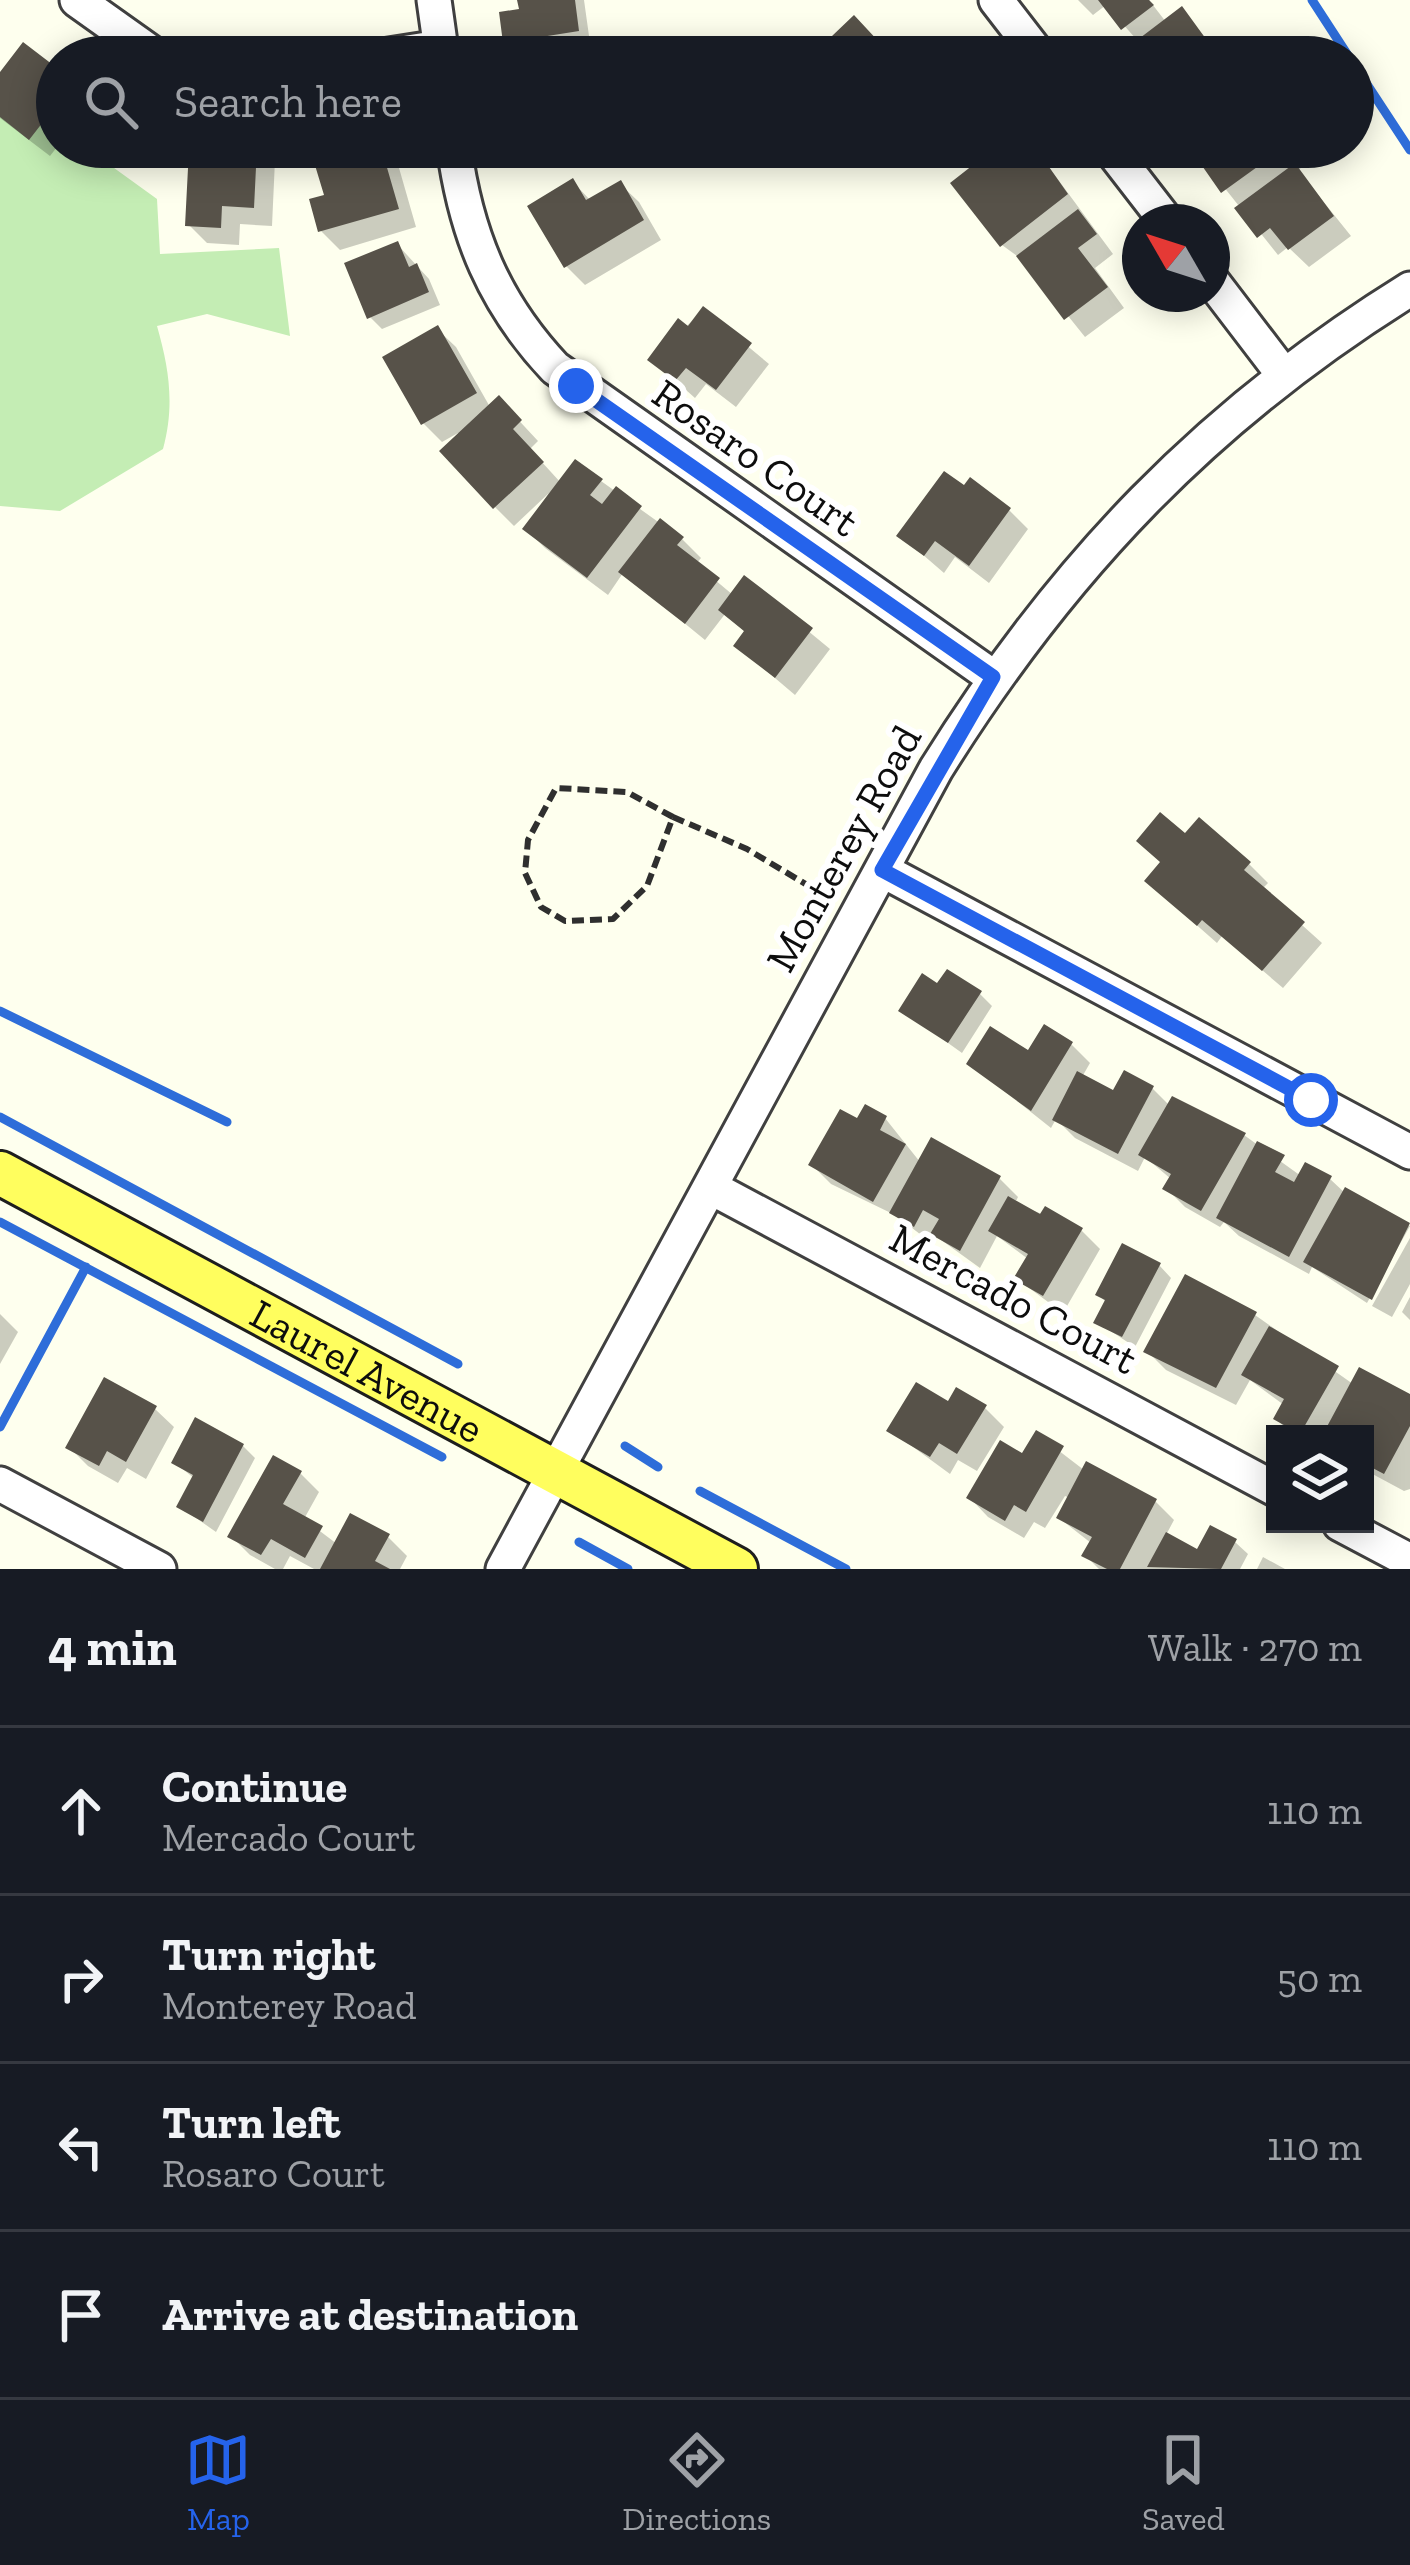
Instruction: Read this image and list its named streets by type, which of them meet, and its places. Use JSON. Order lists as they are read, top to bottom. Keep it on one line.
{"streets":{"main road":["Laurel Avenue"],"street":["Rosaro Court","Monterey Road","Mercado Court"]},"crossings":[["Rosaro Court","Monterey Road"],["Monterey Road","Mercado Court"],["Monterey Road","Laurel Avenue"]],"north":"top left","page":{"search":"Search here","heading":["4 min","Walk · 270 m"],"list":[["Continue","Mercado Court","110 m"],["Turn right","Monterey Road","50 m"],["Turn left","Rosaro Court","110 m"],"Arrive at destination"],"nav":["Map","Directions","Saved"]}}
